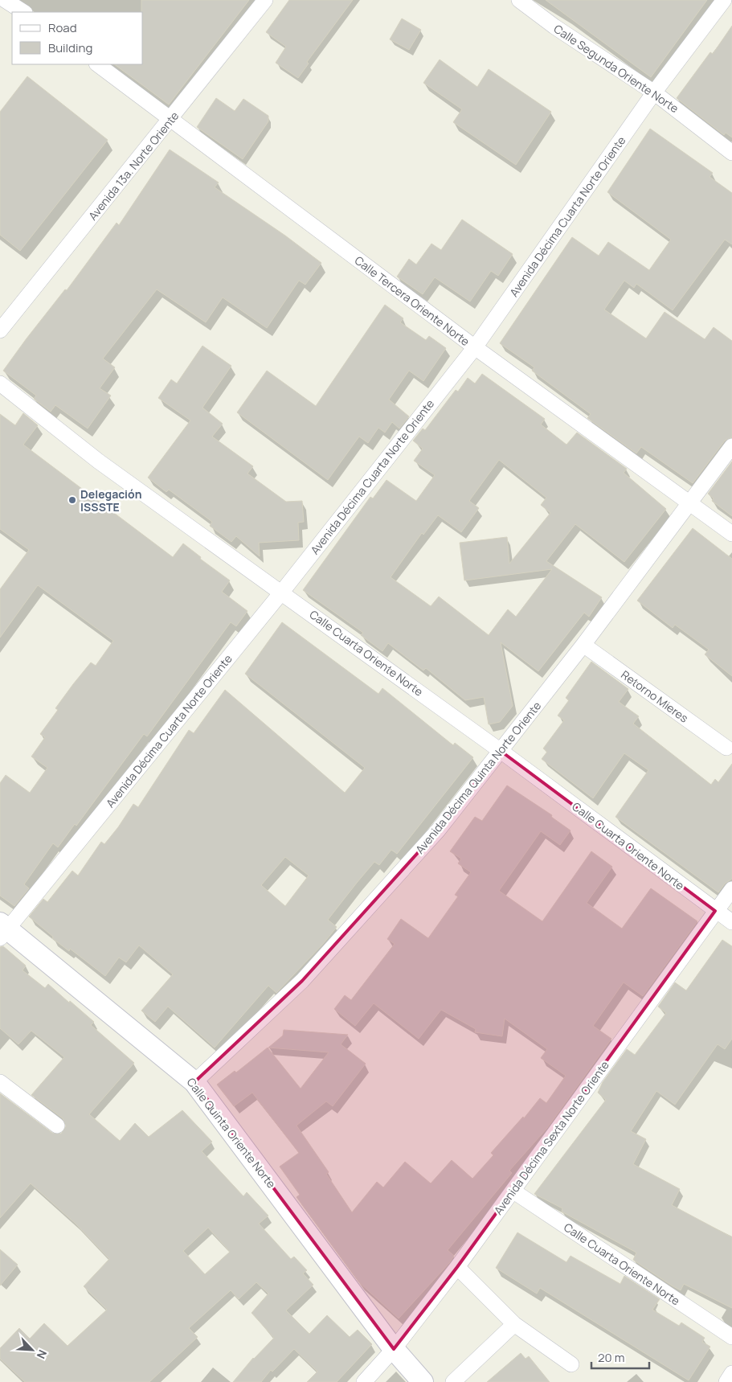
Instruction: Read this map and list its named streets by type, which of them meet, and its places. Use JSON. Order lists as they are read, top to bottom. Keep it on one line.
{"streets":{"street":["Calle Segunda Oriente Norte","Avenida 13a. Norte Oriente","Avenida Décima Cuarta Norte Oriente","Calle Tercera Oriente Norte","Calle Cuarta Oriente Norte","Retorno Mieres","Avenida Décima Quinta Norte Oriente","Calle Quinta Oriente Norte","Avenida Décima Sexta Norte Oriente"]},"crossings":[["Calle Segunda Oriente Norte","Avenida Décima Cuarta Norte Oriente"],["Avenida 13a. Norte Oriente","Calle Tercera Oriente Norte"],["Avenida Décima Cuarta Norte Oriente","Calle Tercera Oriente Norte"],["Avenida Décima Cuarta Norte Oriente","Calle Cuarta Oriente Norte"],["Avenida Décima Cuarta Norte Oriente","Calle Quinta Oriente Norte"],["Calle Tercera Oriente Norte","Avenida Décima Quinta Norte Oriente"],["Calle Cuarta Oriente Norte","Avenida Décima Quinta Norte Oriente"],["Calle Cuarta Oriente Norte","Avenida Décima Sexta Norte Oriente"],["Retorno Mieres","Avenida Décima Quinta Norte Oriente"],["Avenida Décima Quinta Norte Oriente","Calle Quinta Oriente Norte"],["Calle Quinta Oriente Norte","Avenida Décima Sexta Norte Oriente"]],"places":["Delegación ISSSTE"],"legend":["Road","Building"],"scale_bar":"20 m","north":"bottom right"}
